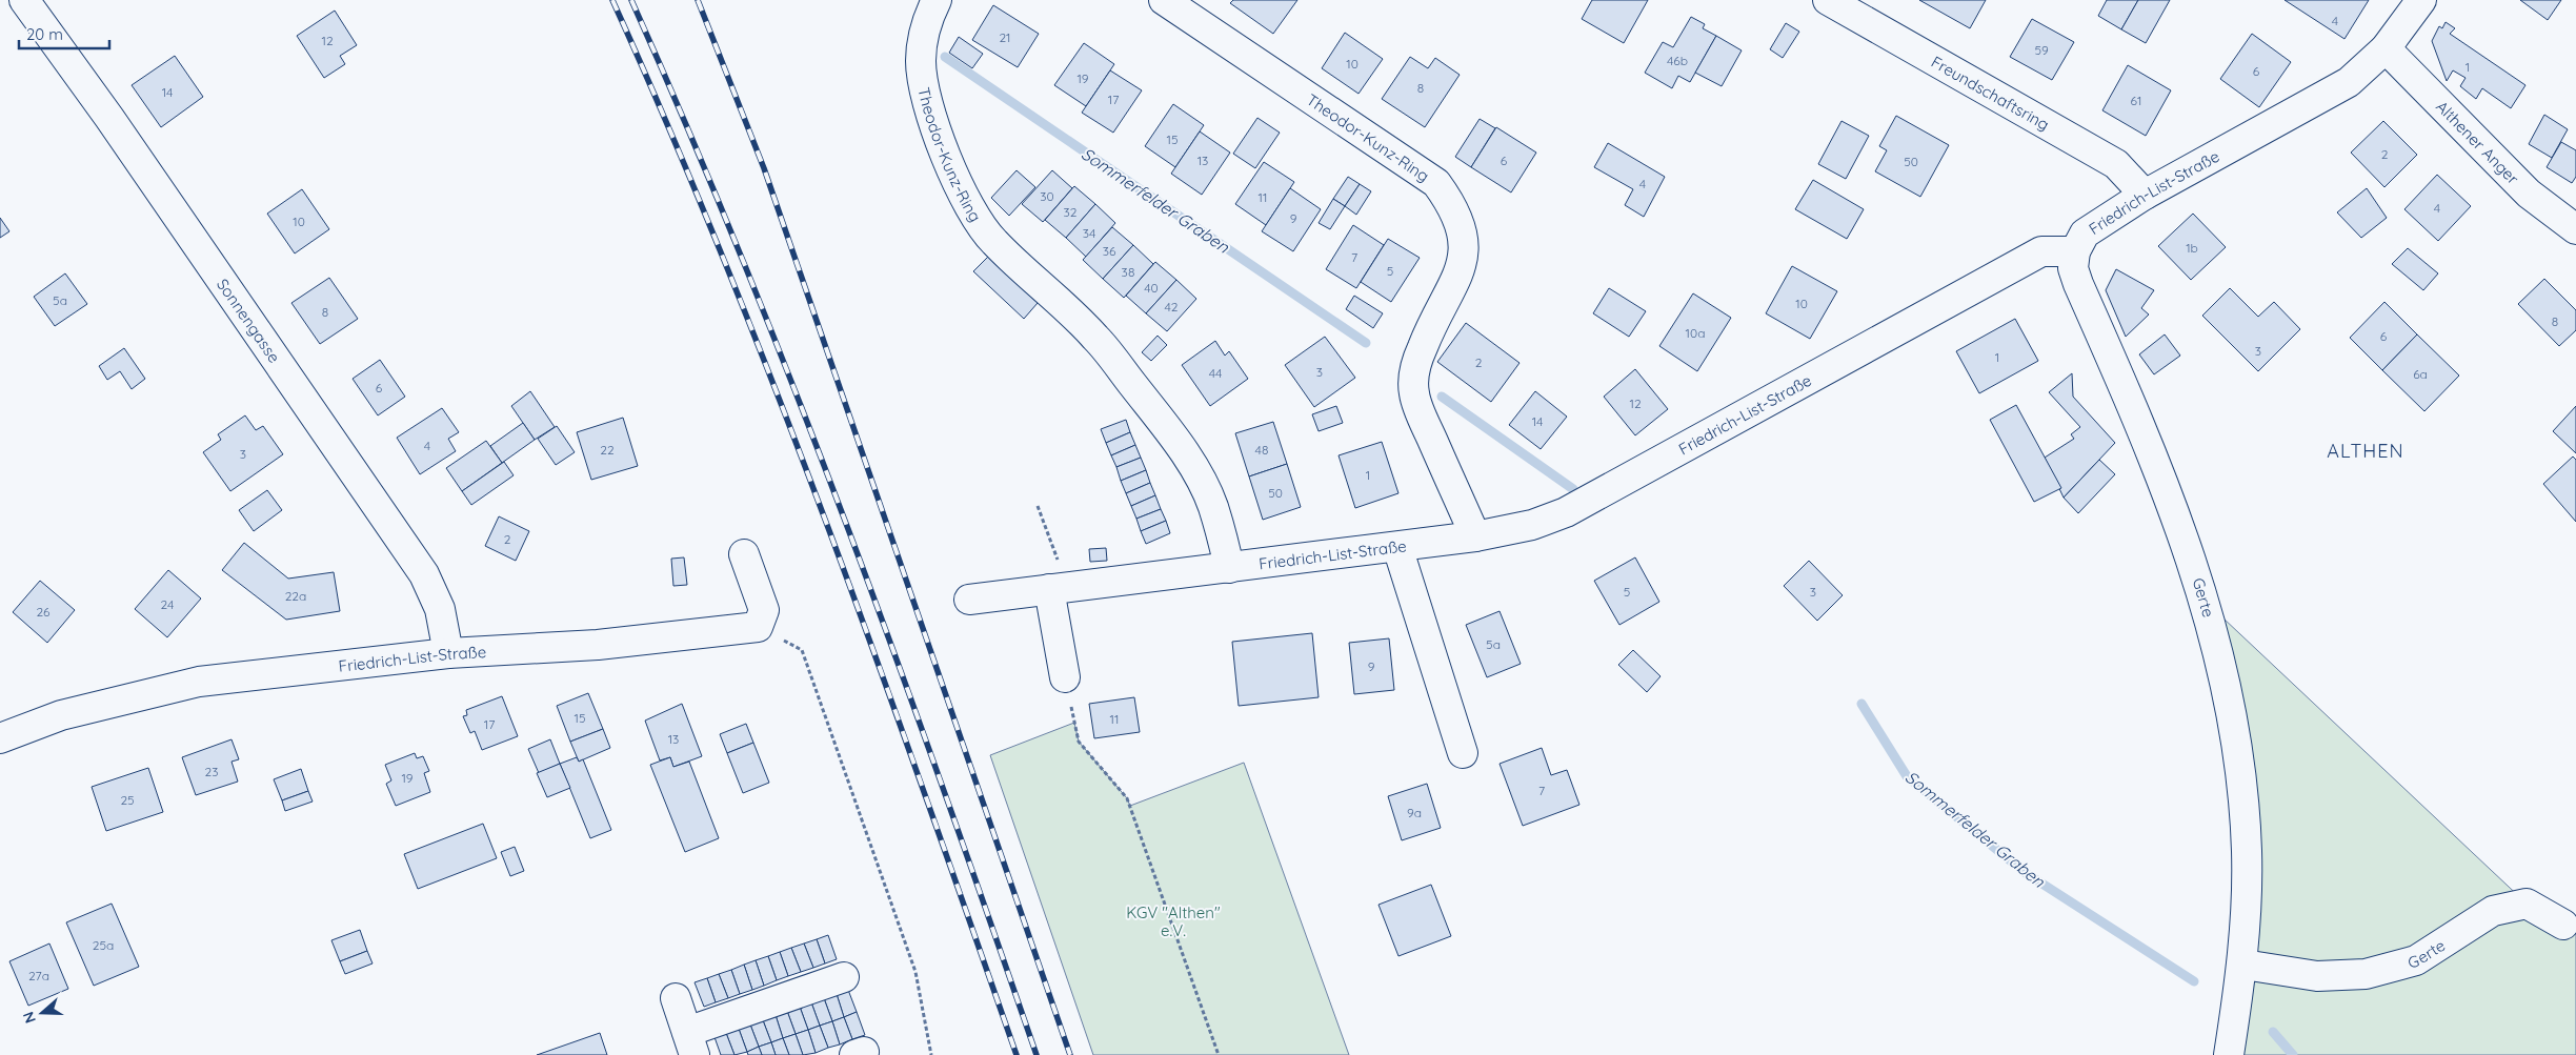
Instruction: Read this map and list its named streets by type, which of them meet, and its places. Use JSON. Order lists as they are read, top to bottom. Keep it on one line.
{"streets":{"street":["Freundschaftsring","Theodor-Kunz-Ring","Althener Anger","Friedrich-List-Straße","Sonnengasse","Gerte"]},"crossings":[["Freundschaftsring","Friedrich-List-Straße"],["Theodor-Kunz-Ring","Friedrich-List-Straße"],["Althener Anger","Friedrich-List-Straße"],["Friedrich-List-Straße","Sonnengasse"],["Friedrich-List-Straße","Gerte"]],"districts":["ALTHEN"],"water":["Sommerfelder Graben"],"parks":["KGV \"Althen\" e.V."],"house_numbers":["4","21","12","59","46b","10","1","6","19","8","14","17","61","15","2","13","6","50","4","30","11","4","32","9","10","34","1b","36","7","5","38","40","5a","10","42","8","8","10a","6","3","1","2","3","44","6a","6","12","14","4","22","48","3","1","50","2","5","3","22a","24","26","5a","9","15","11","17","13","23","19","7","25","9a","25a","27a"],"scale_bar":"20 m","north":"left"}
